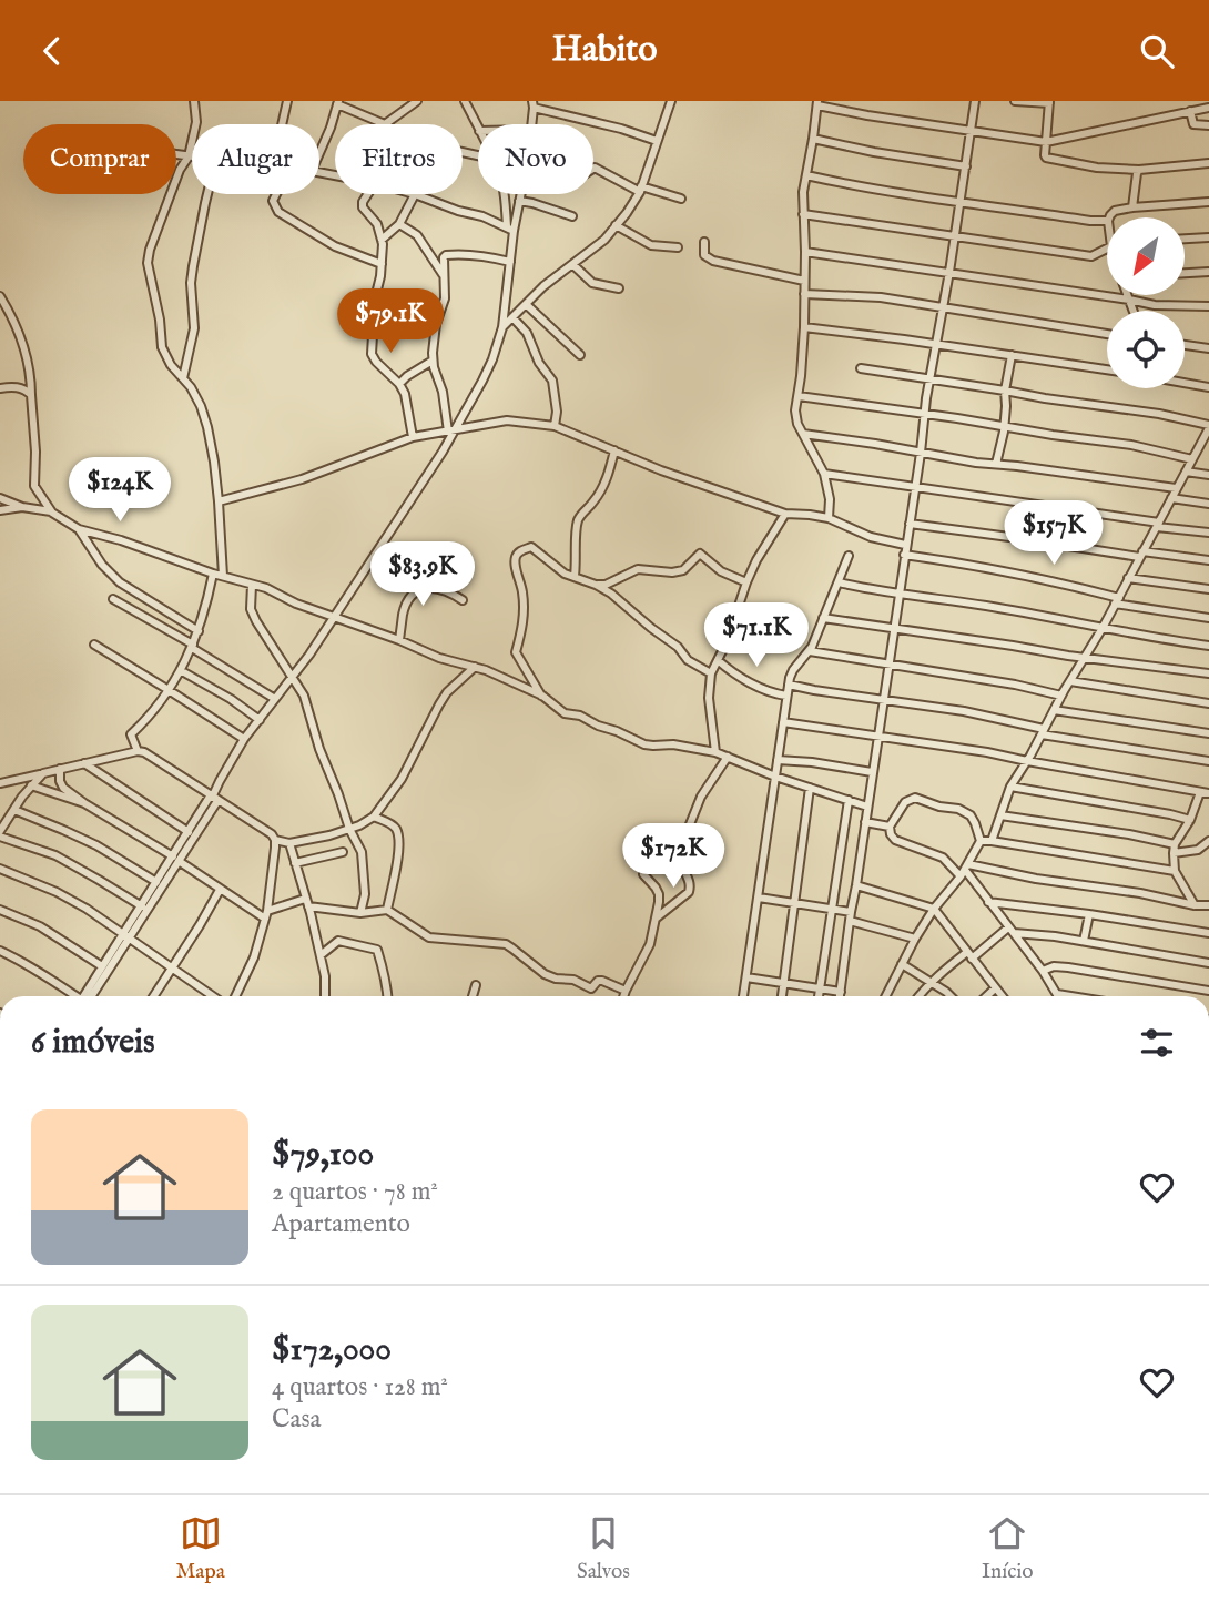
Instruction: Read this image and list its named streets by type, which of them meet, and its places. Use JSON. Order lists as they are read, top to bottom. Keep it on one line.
{"north":"bottom left","page":{"header":"Habito","chip":["Comprar","Alugar","Filtros","Novo"],"price":["$79.1K","$124K","$157K","$83.9K","$71.1K","$172K"],"heading":"6 imóveis","list":[{"name":"$79,100","note":"2 quartos · 78 m² · Apartamento"},{"name":"$172,000","note":"4 quartos · 128 m² · Casa"}],"tabs":["Mapa","Salvos","Início"]}}
